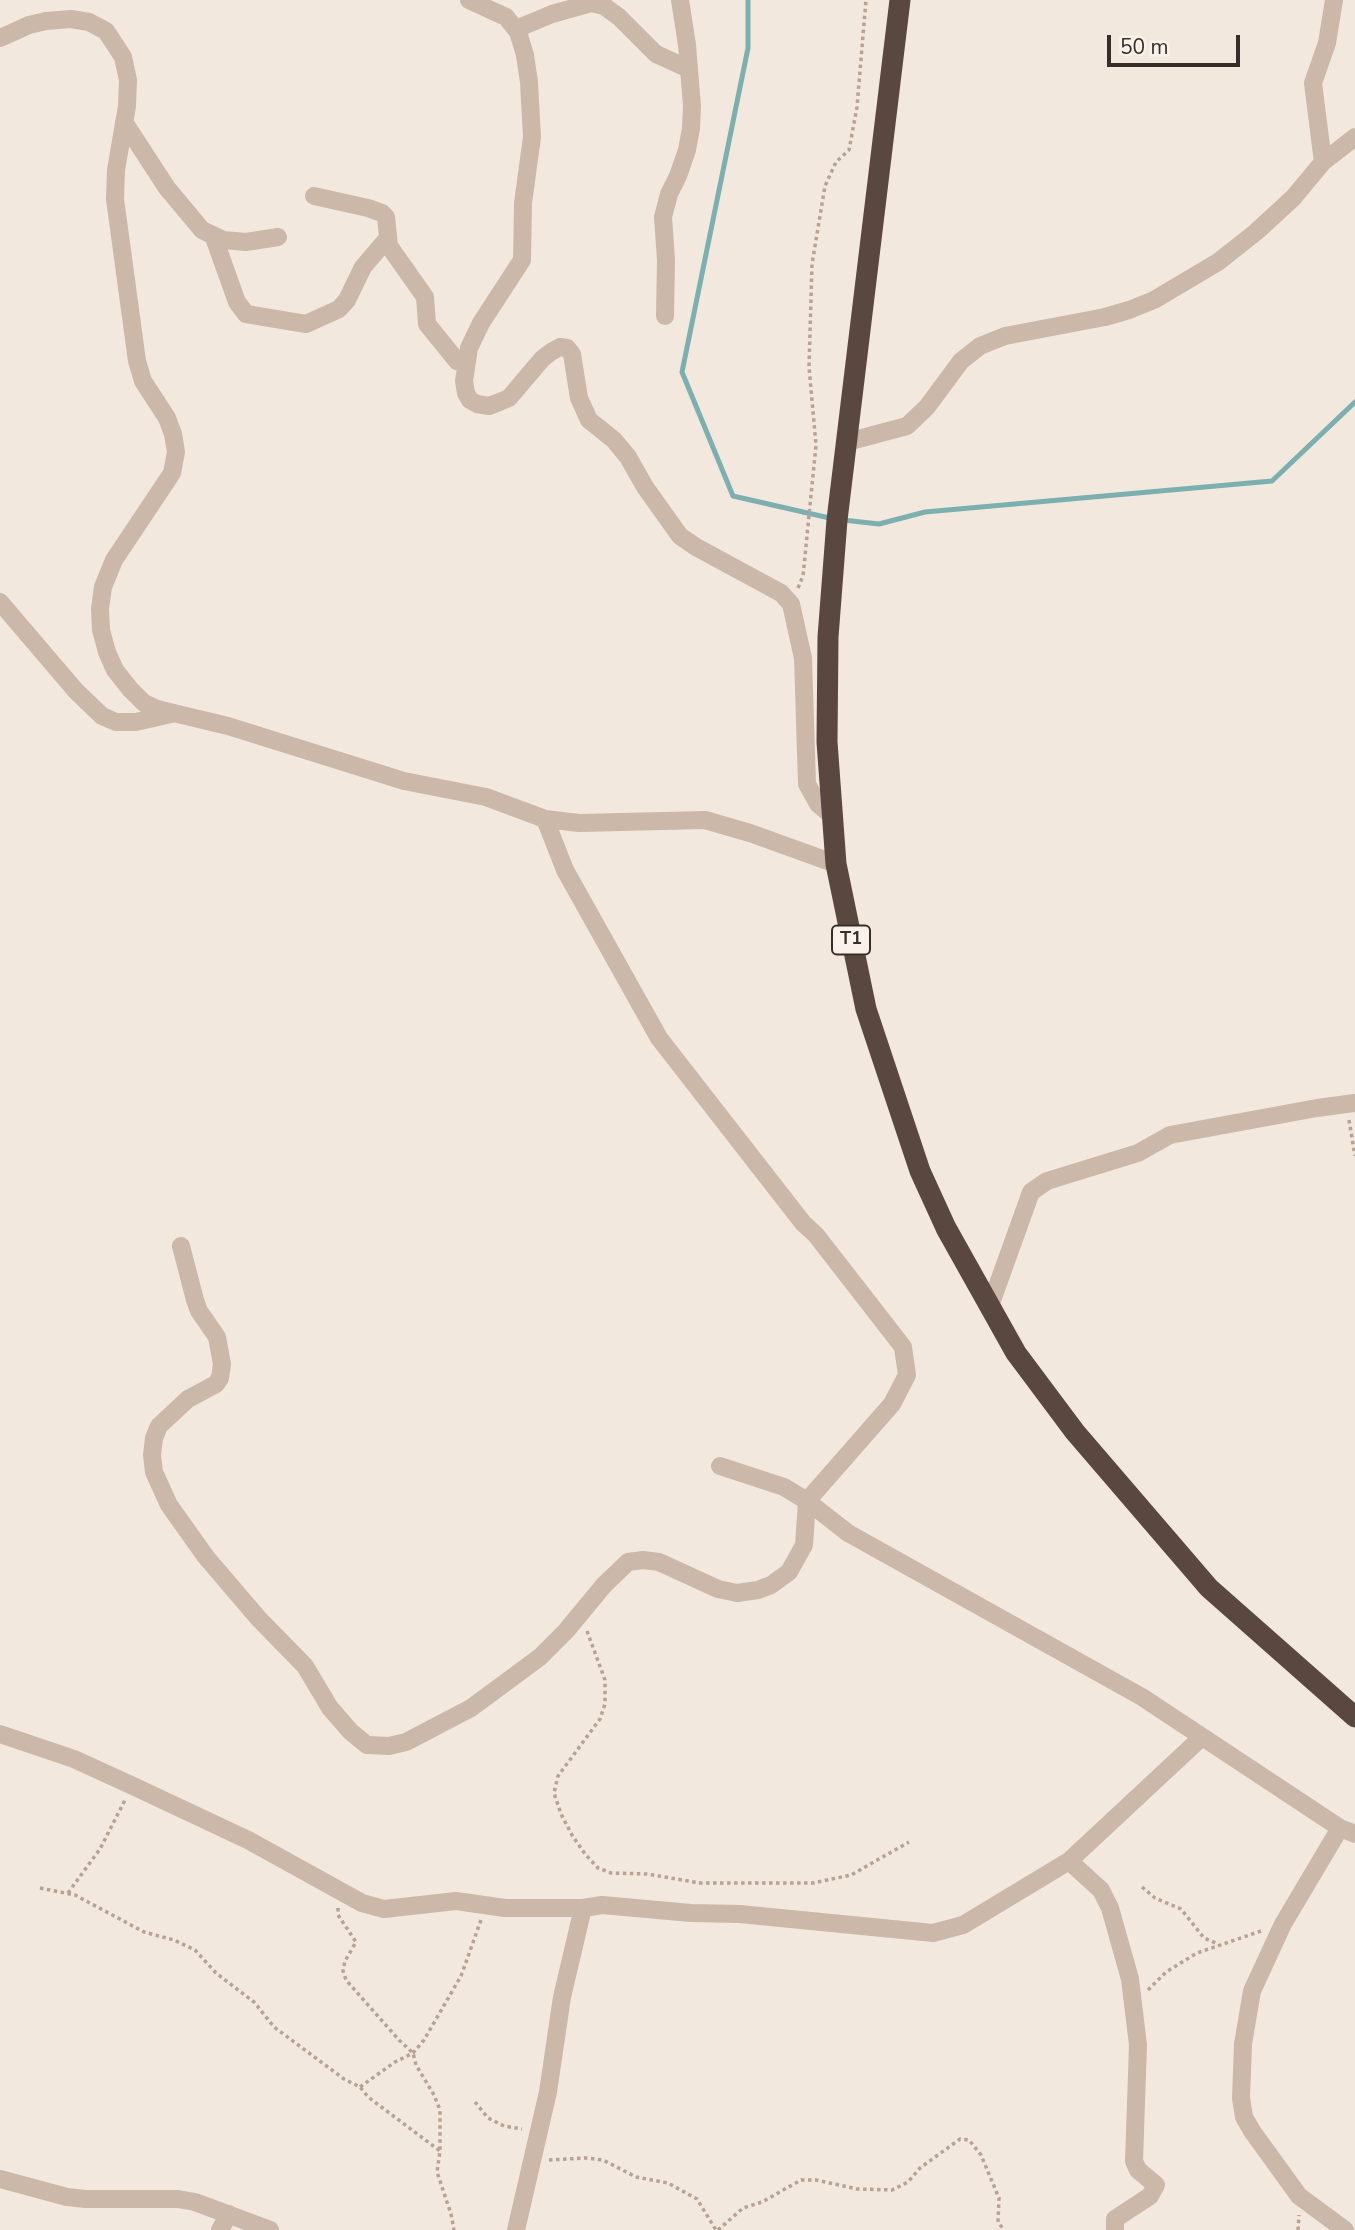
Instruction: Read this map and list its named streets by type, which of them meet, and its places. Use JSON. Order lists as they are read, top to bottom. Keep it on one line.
{"streets":{"highway":["T1"]},"scale_bar":"50 m"}
